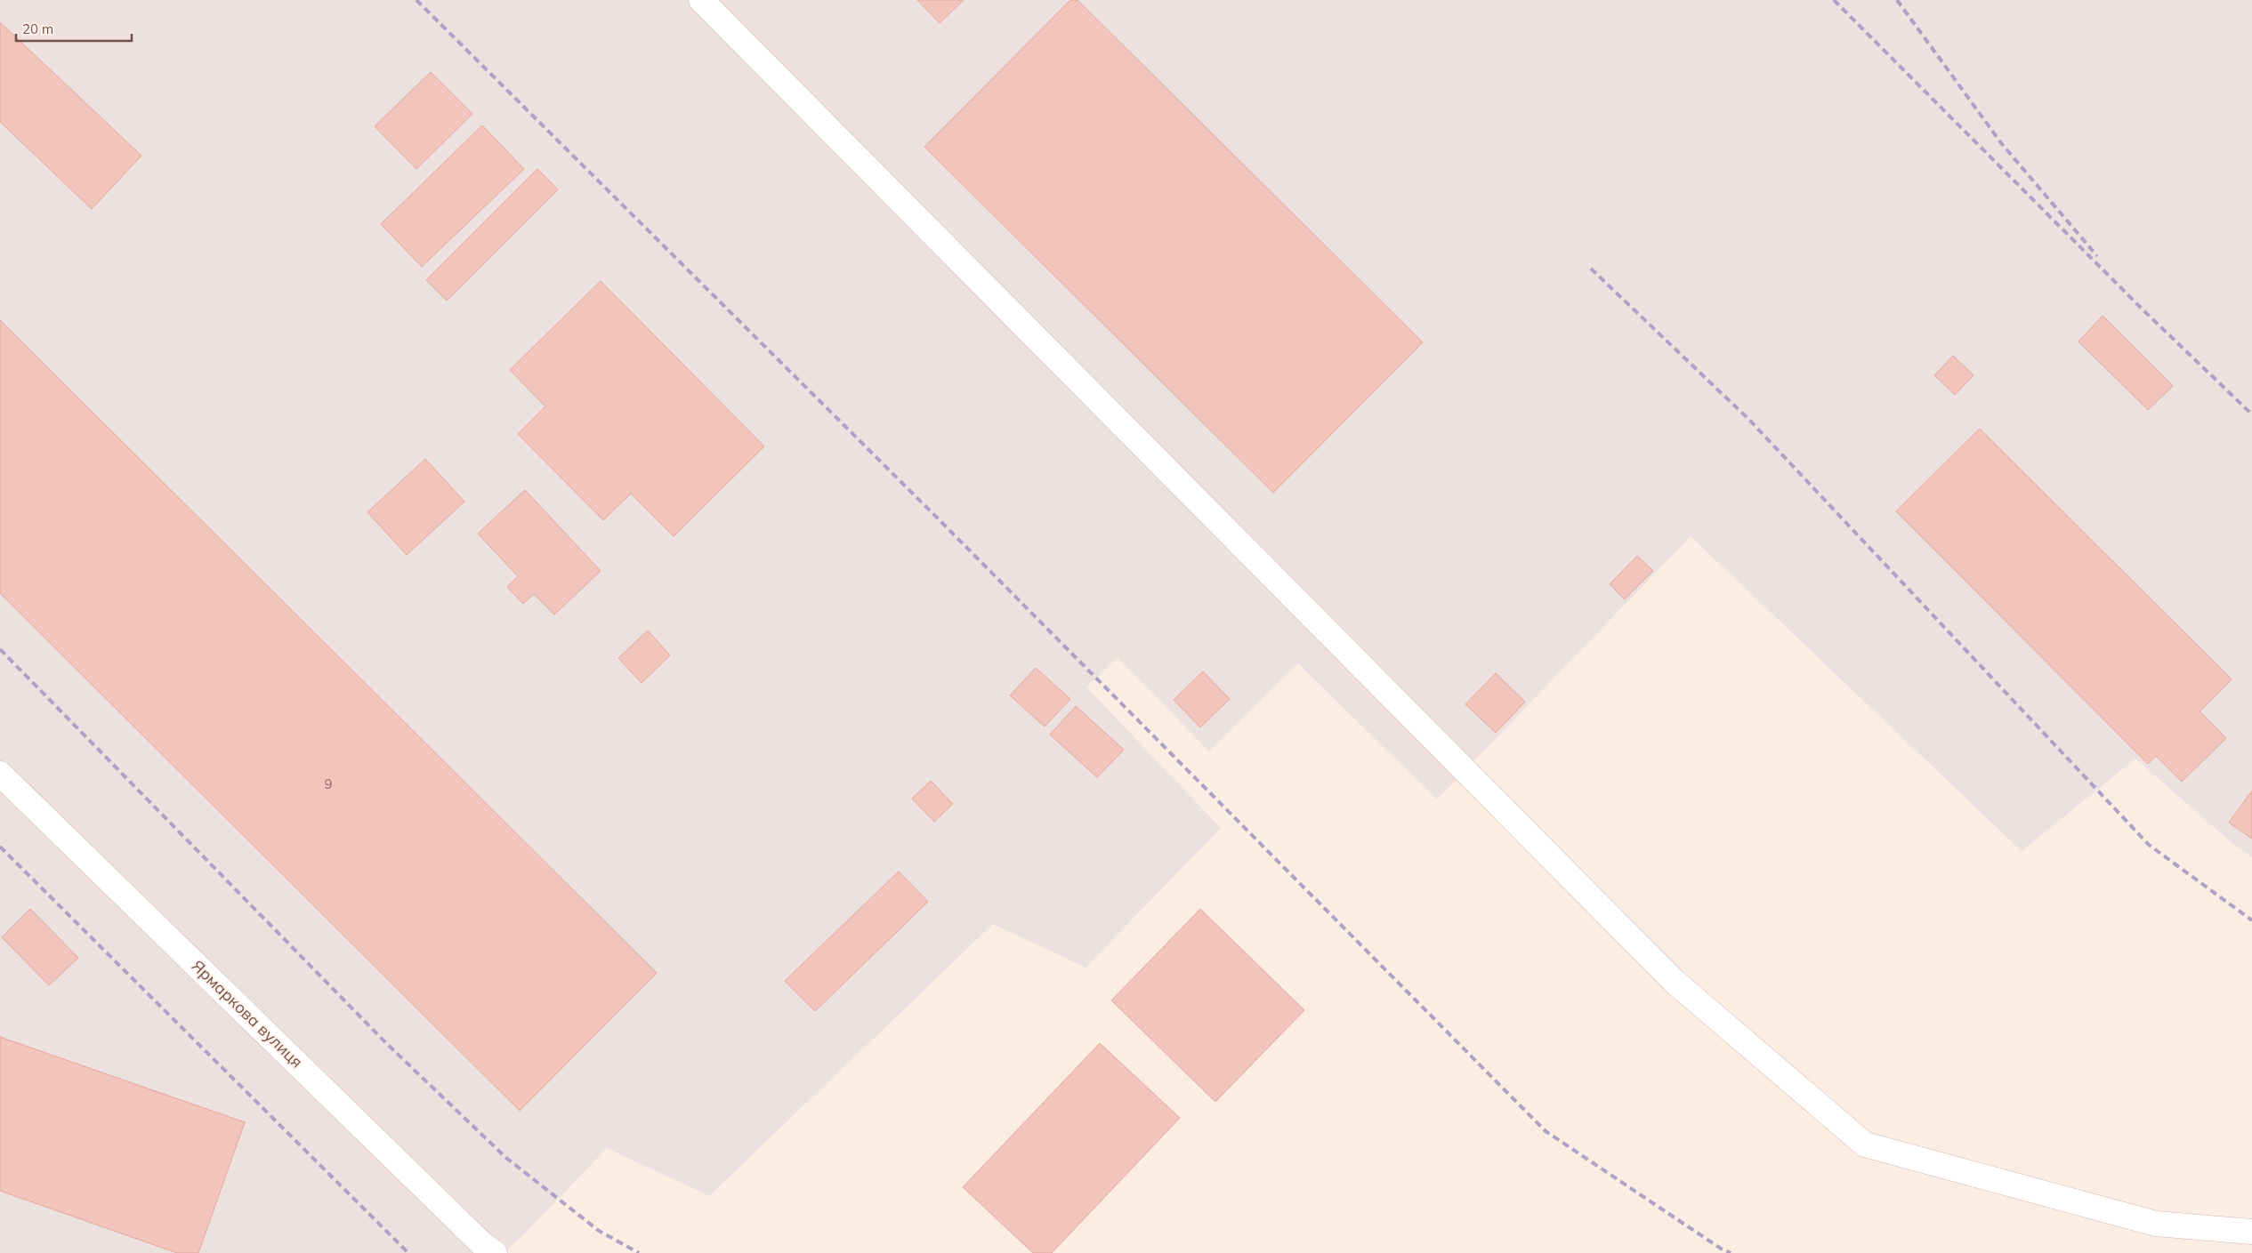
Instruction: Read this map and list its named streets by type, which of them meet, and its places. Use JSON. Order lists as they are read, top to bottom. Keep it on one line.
{"streets":{"street":["Ярмаркова вулиця"]},"house_numbers":["9"],"scale_bar":"20 m"}
